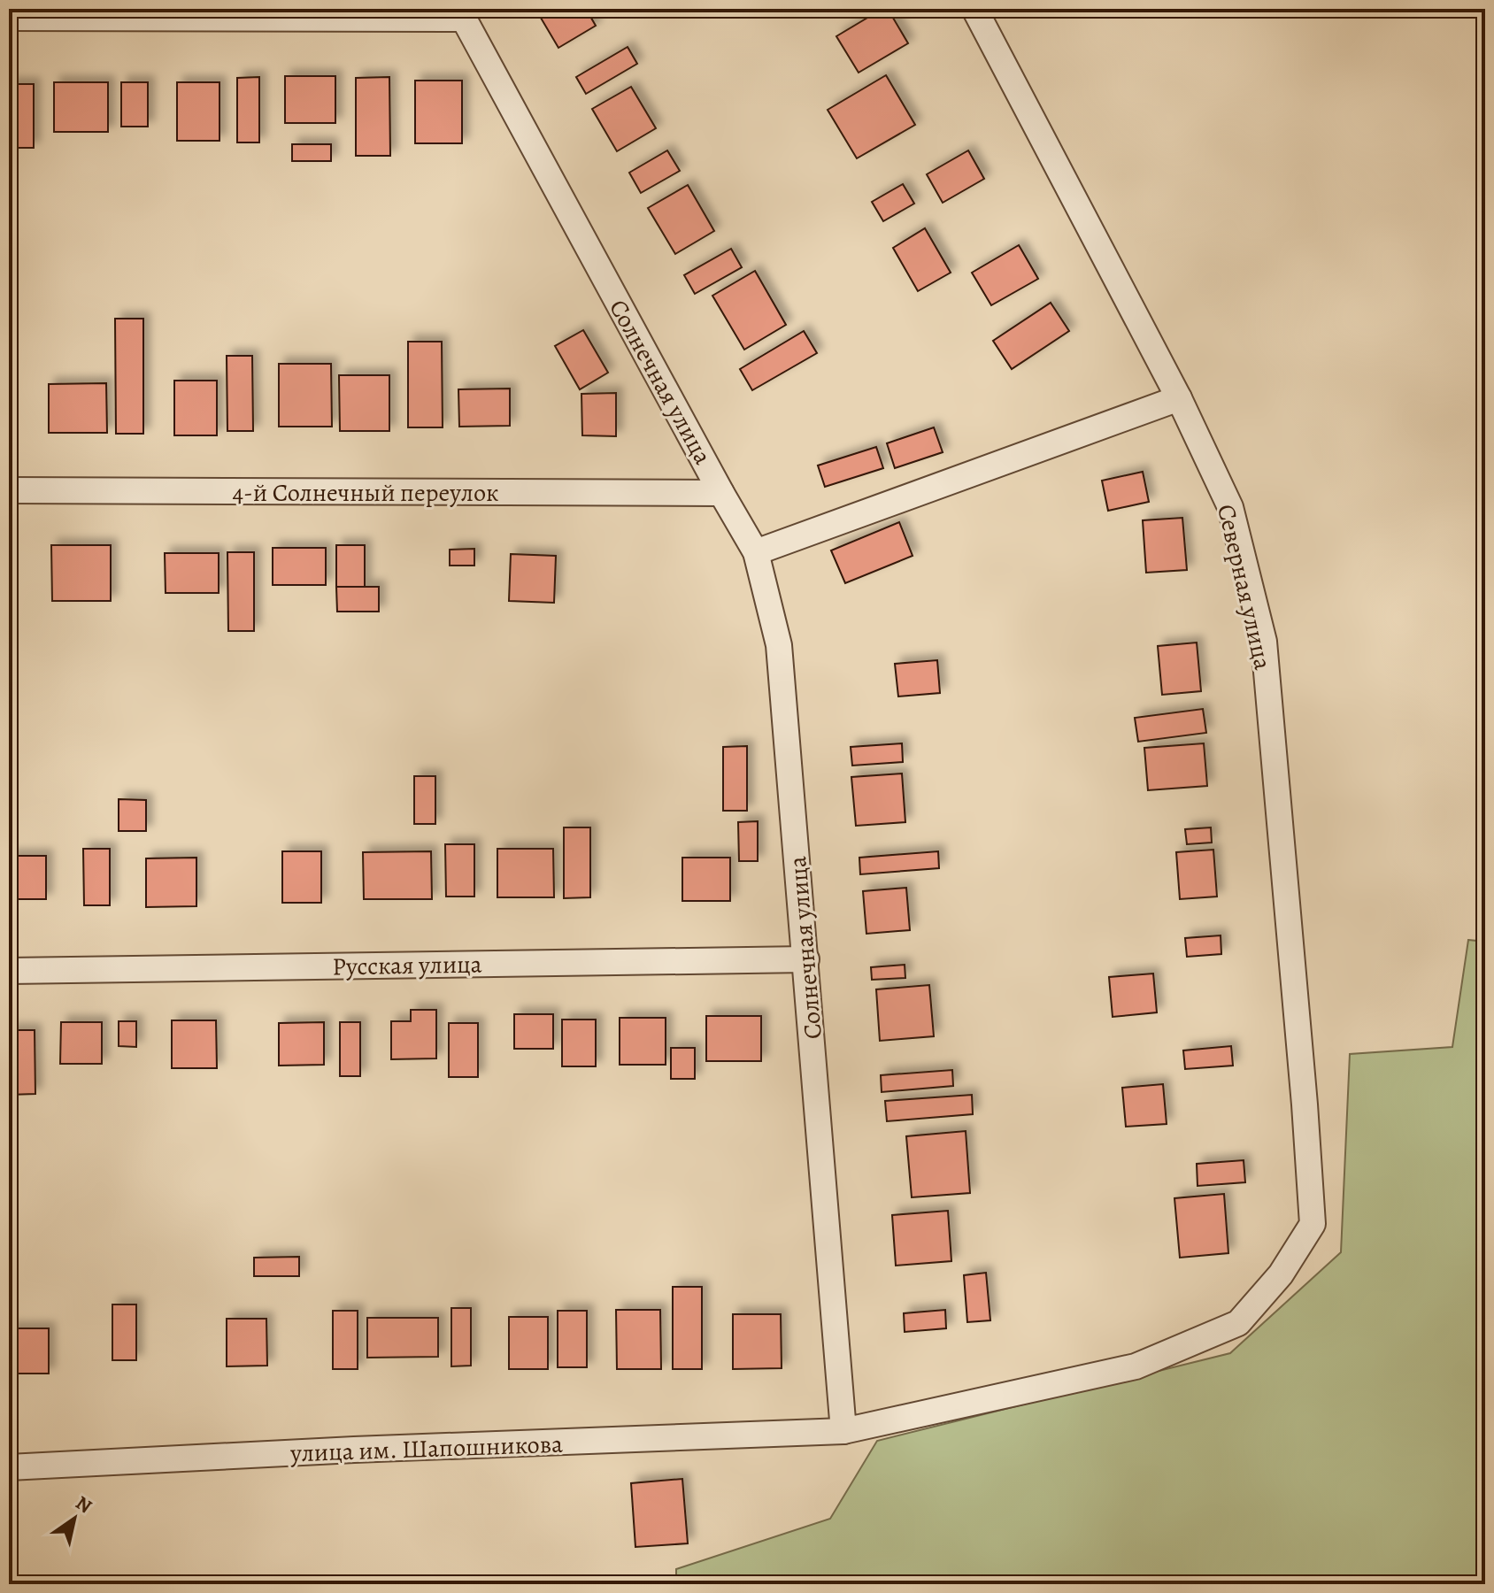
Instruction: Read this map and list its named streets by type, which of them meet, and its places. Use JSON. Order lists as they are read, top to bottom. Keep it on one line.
{"streets":{"street":["Солнечная улица","4-й Солнечный переулок","Северная улица","Русская улица","улица им. Шапошникова"]},"crossings":[["Солнечная улица","4-й Солнечный переулок"],["Солнечная улица","Северная улица"],["Солнечная улица","Русская улица"],["Солнечная улица","улица им. Шапошникова"],["Северная улица","улица им. Шапошникова"]],"north":"top right"}
